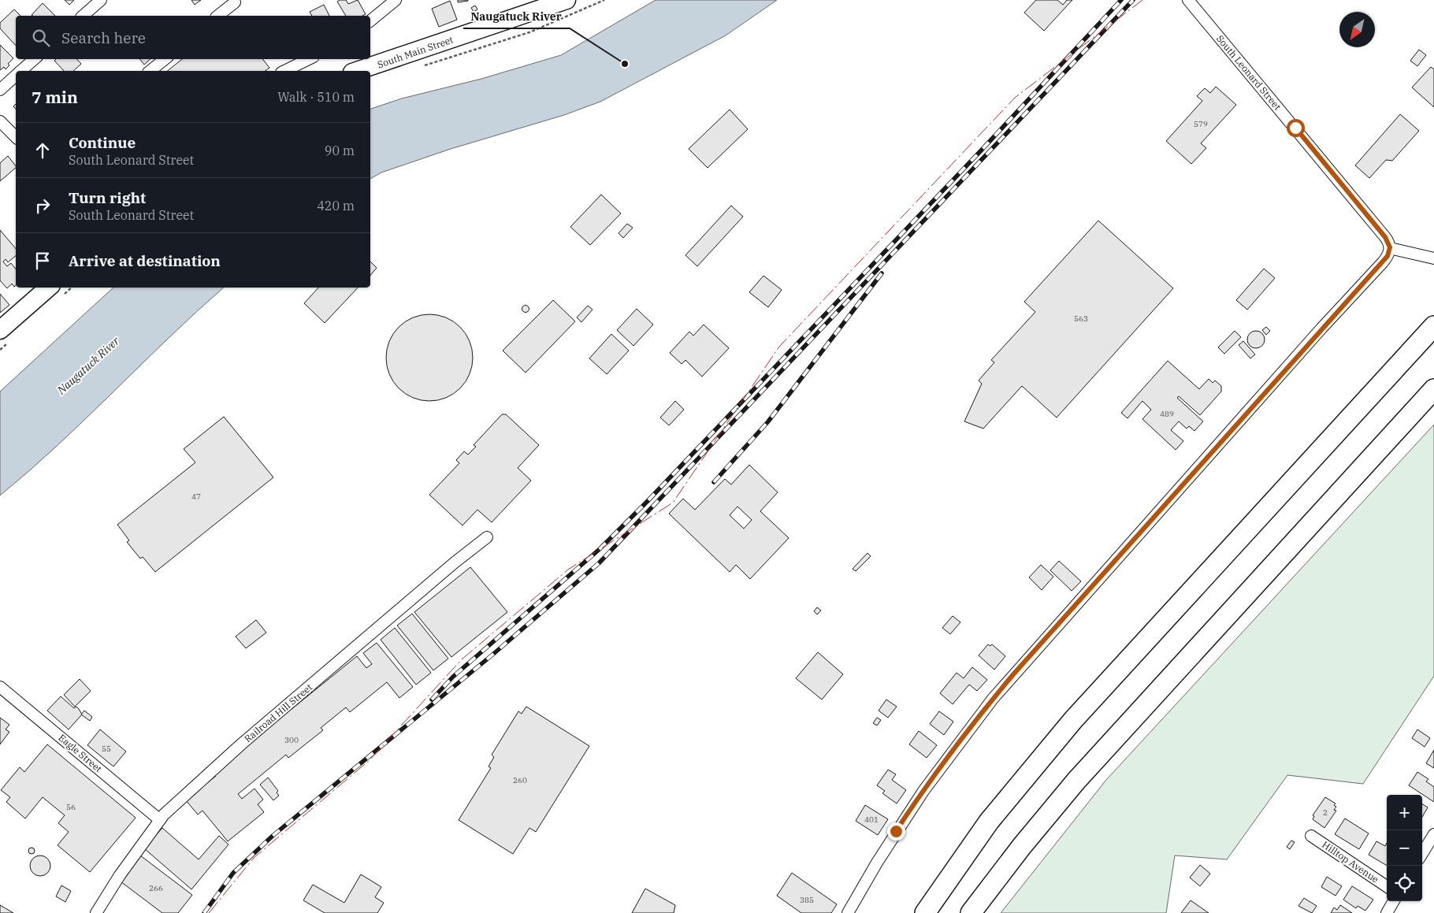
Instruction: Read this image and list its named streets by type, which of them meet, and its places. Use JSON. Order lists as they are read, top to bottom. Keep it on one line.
{"streets":{"main road":["South Main Street"],"street":["South Leonard Street","Railroad Hill Street","Eagle Street","Hilltop Avenue"]},"crossings":[["Railroad Hill Street","Eagle Street"]],"water":["Naugatuck River"],"places":["Naugatuck River"],"house_numbers":["579","563","489","47","300","55","260","56","2","401","266","385"],"north":"bottom left","page":{"search":"Search here","heading":["7 min","Walk · 510 m"],"list":[["Continue","South Leonard Street","90 m"],["Turn right","South Leonard Street","420 m"],"Arrive at destination"],"map_buttons":["+","−"]}}
